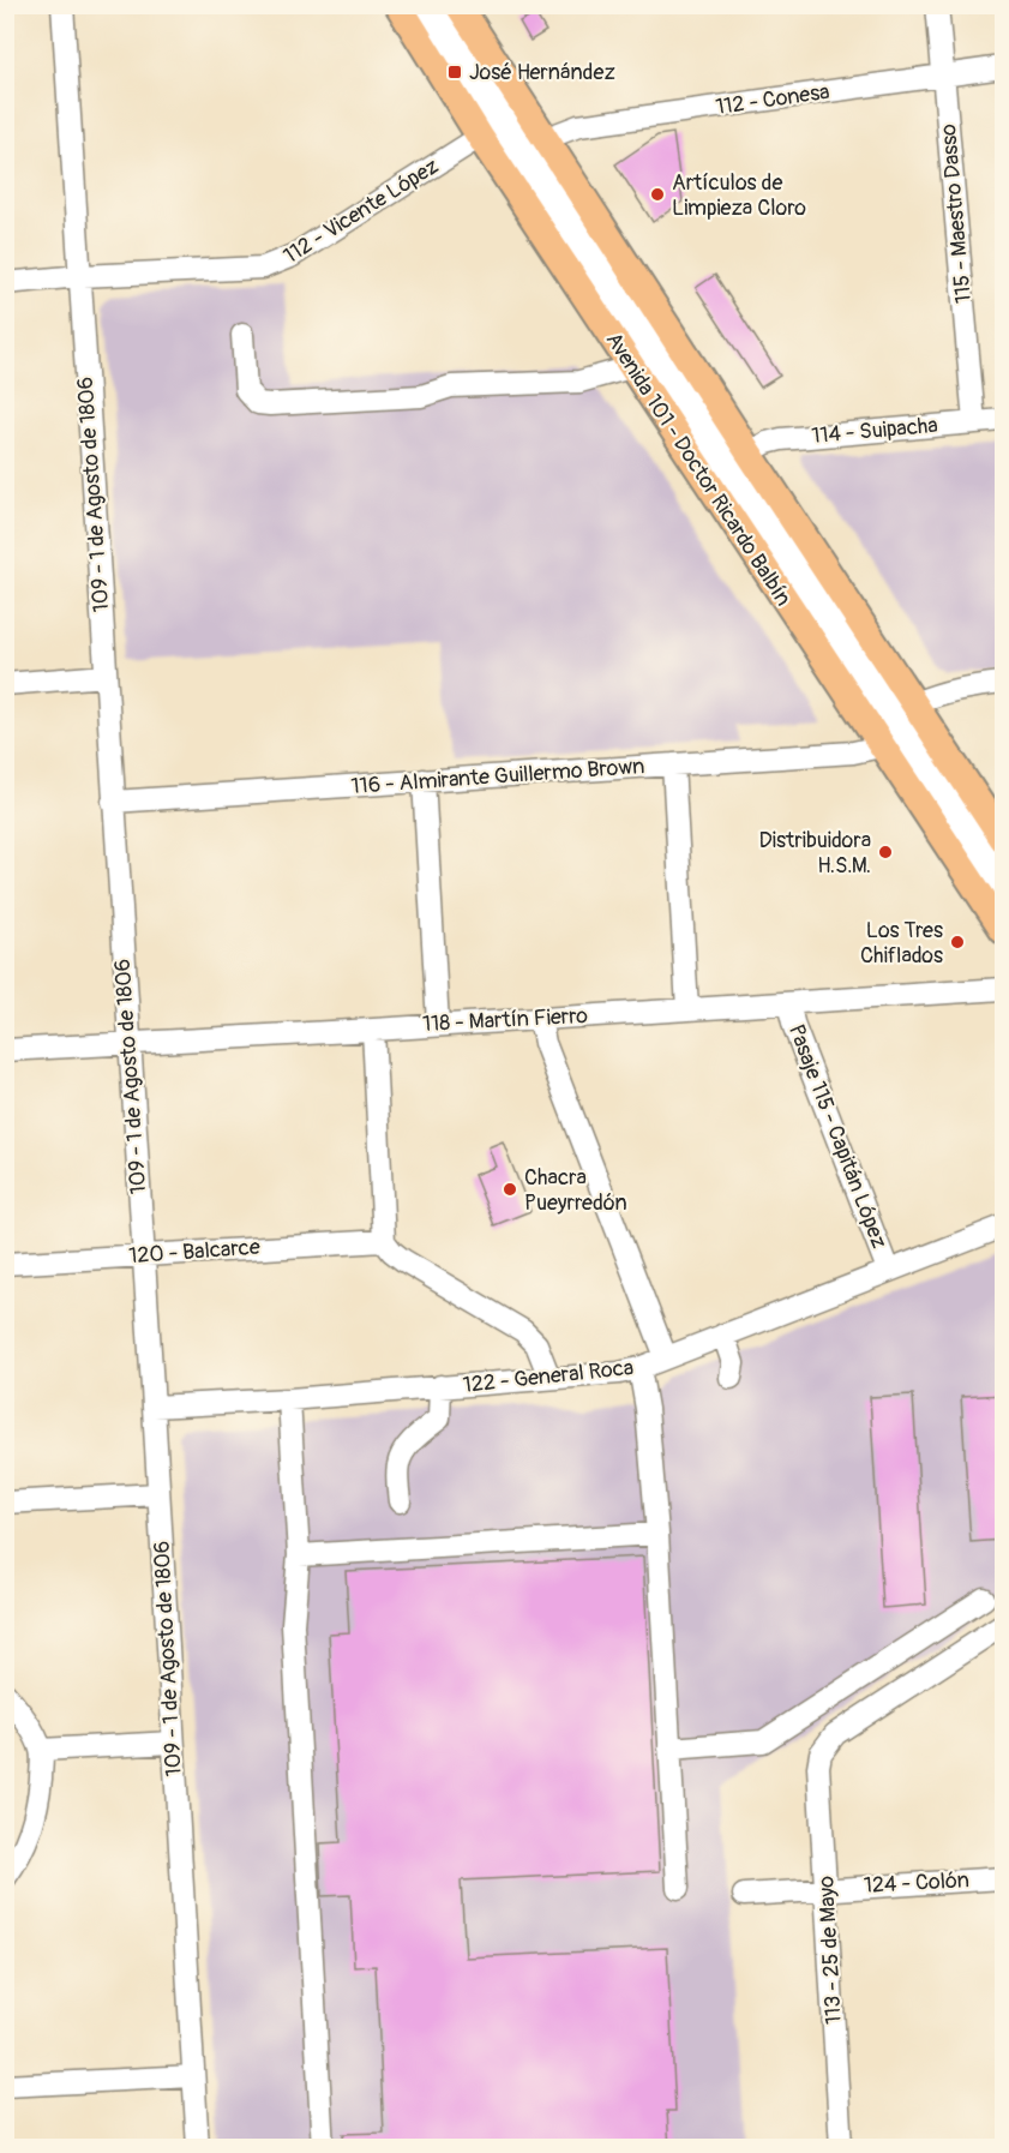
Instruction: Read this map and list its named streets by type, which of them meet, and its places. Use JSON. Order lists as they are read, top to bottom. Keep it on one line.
{"streets":{"main road":["Avenida 101 - Doctor Ricardo Balbín"],"street":["112 - Conesa","112 - Vicente López","115 - Maestro Dasso","114 - Suipacha","109 - 1 de Agosto de 1806","116 - Almirante Guillermo Brown","118 - Martín Fierro","Pasaje 115 - Capitán López","120 - Balcarce","122 - General Roca","124 - Colón","113 - 25 de Mayo"]},"crossings":[["112 - Conesa","115 - Maestro Dasso"],["112 - Conesa","Avenida 101 - Doctor Ricardo Balbín"],["112 - Vicente López","Avenida 101 - Doctor Ricardo Balbín"],["112 - Vicente López","109 - 1 de Agosto de 1806"],["115 - Maestro Dasso","114 - Suipacha"],["114 - Suipacha","Avenida 101 - Doctor Ricardo Balbín"],["Avenida 101 - Doctor Ricardo Balbín","116 - Almirante Guillermo Brown"],["109 - 1 de Agosto de 1806","116 - Almirante Guillermo Brown"],["109 - 1 de Agosto de 1806","118 - Martín Fierro"],["109 - 1 de Agosto de 1806","120 - Balcarce"],["109 - 1 de Agosto de 1806","122 - General Roca"],["118 - Martín Fierro","Pasaje 115 - Capitán López"],["Pasaje 115 - Capitán López","122 - General Roca"],["124 - Colón","113 - 25 de Mayo"]],"places":{"transit":["José Hernández"],"other":["Artículos de Limpieza Cloro","Distribuidora H.S.M.","Los Tres Chiflados","Chacra Pueyrredón"]}}
